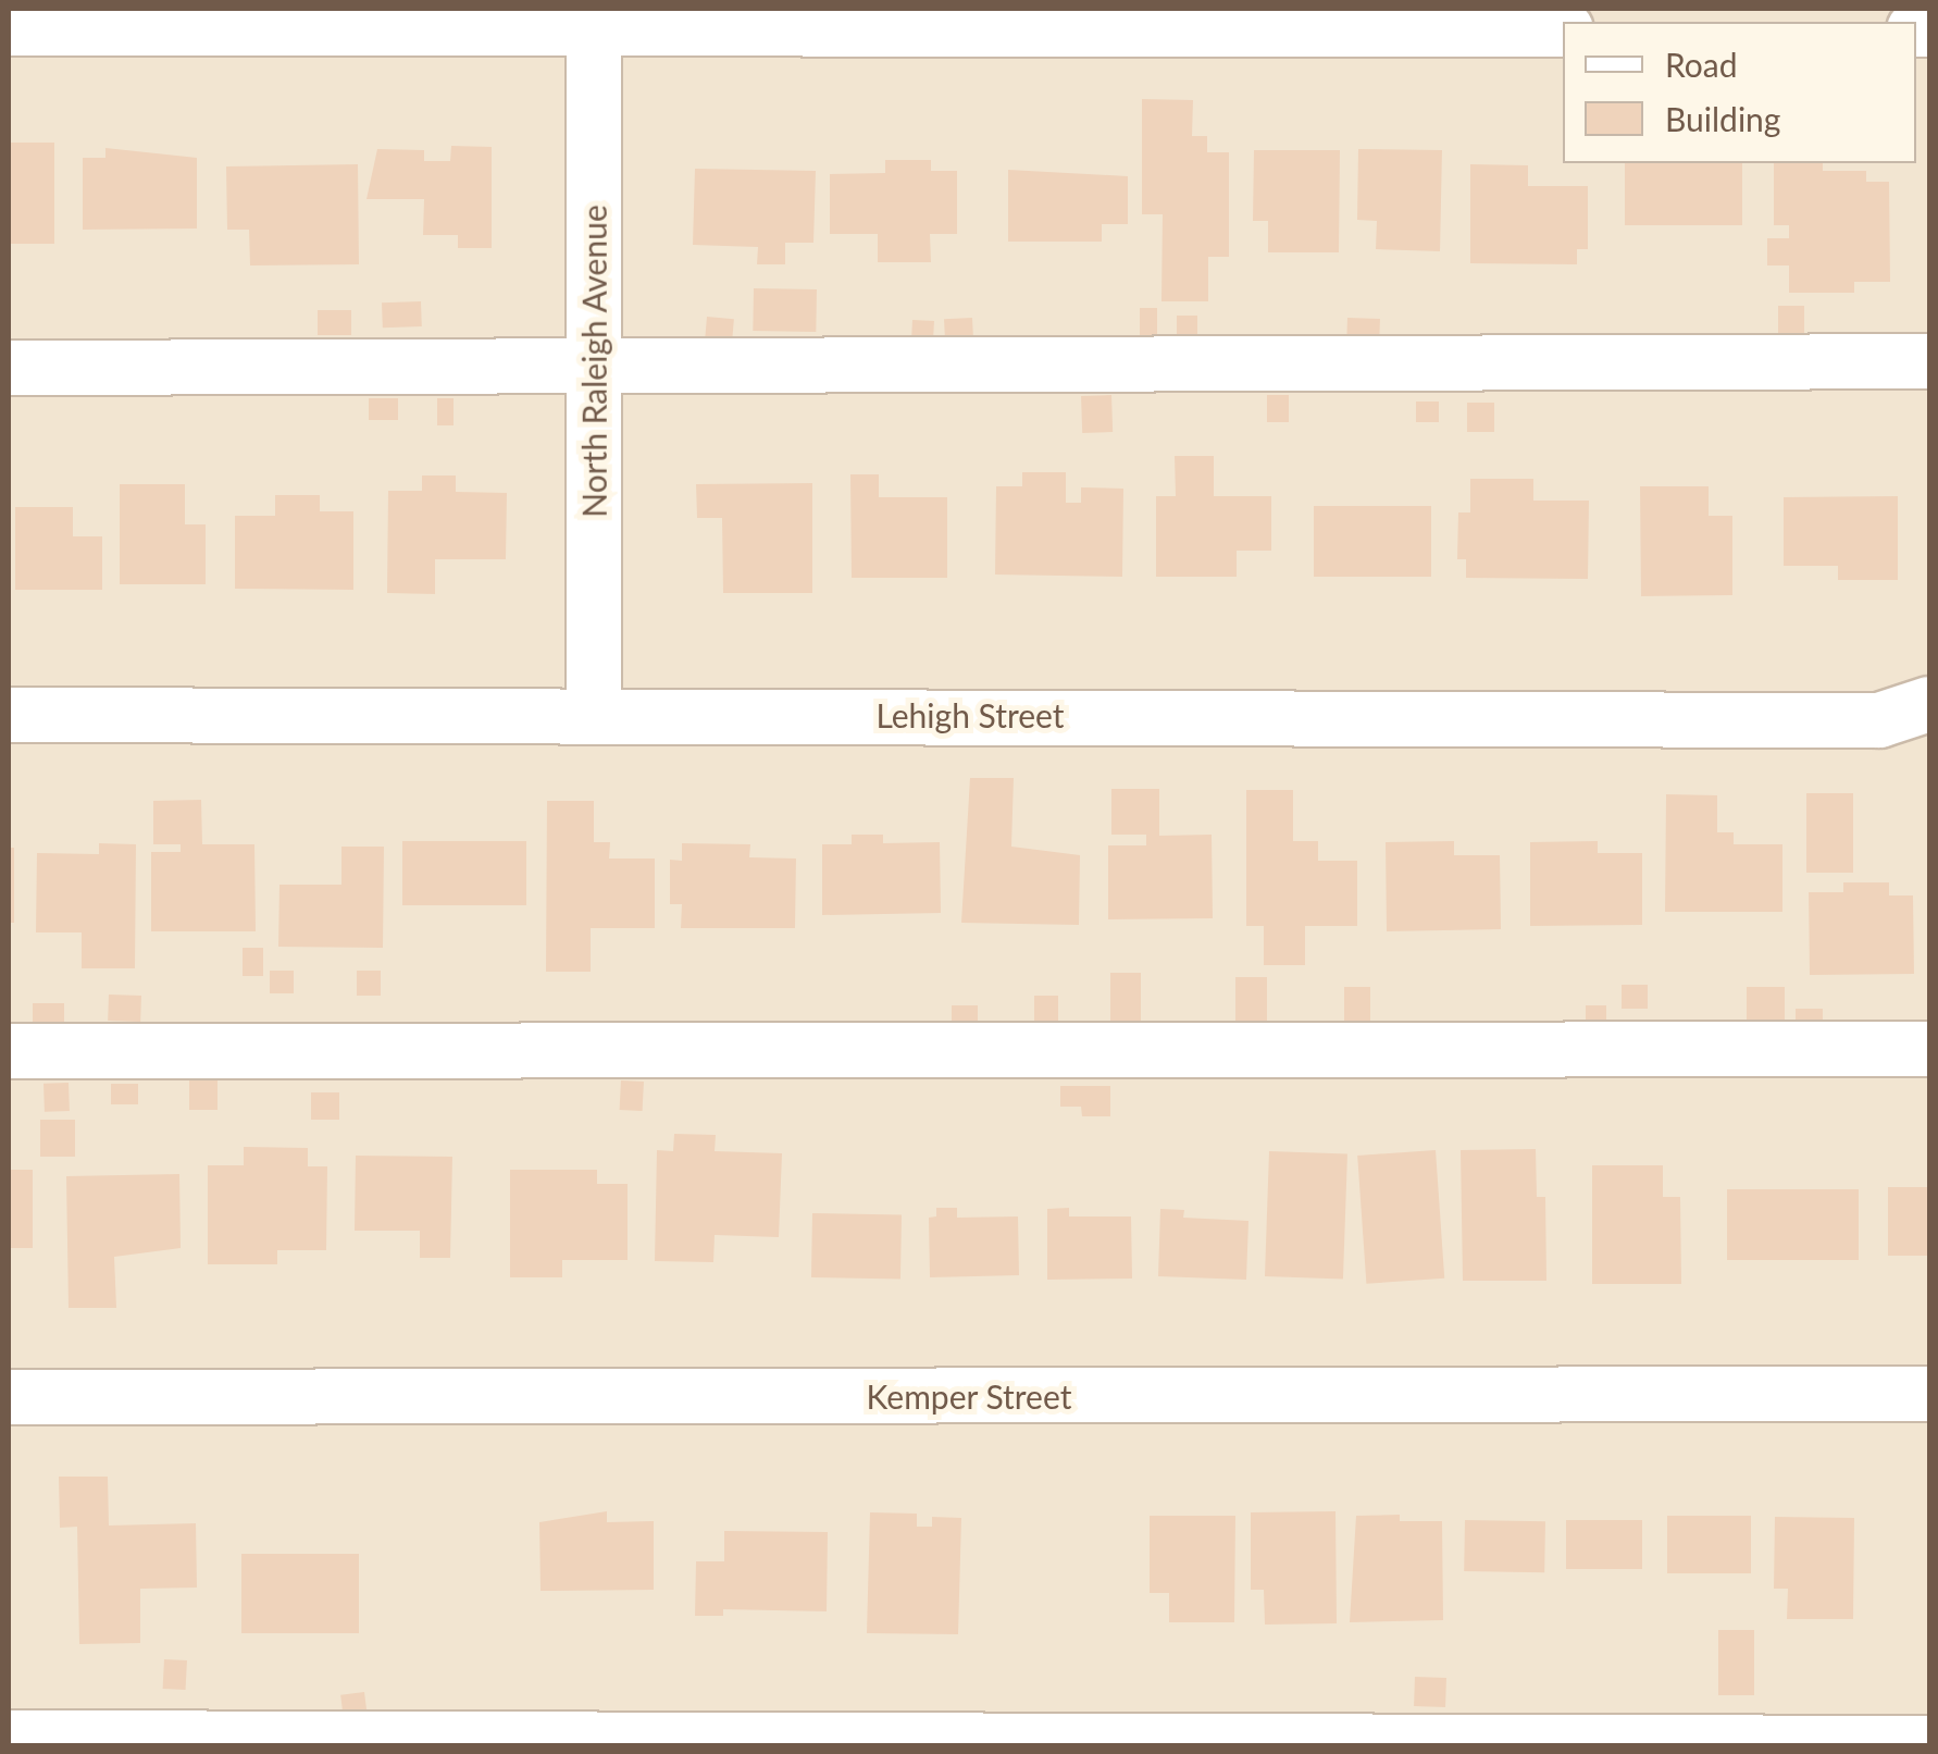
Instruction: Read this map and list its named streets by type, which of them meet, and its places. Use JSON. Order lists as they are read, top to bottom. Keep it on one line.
{"streets":{"street":["North Raleigh Avenue","Lehigh Street","Kemper Street"]},"crossings":[["North Raleigh Avenue","Lehigh Street"]],"legend":["Road","Building"]}
